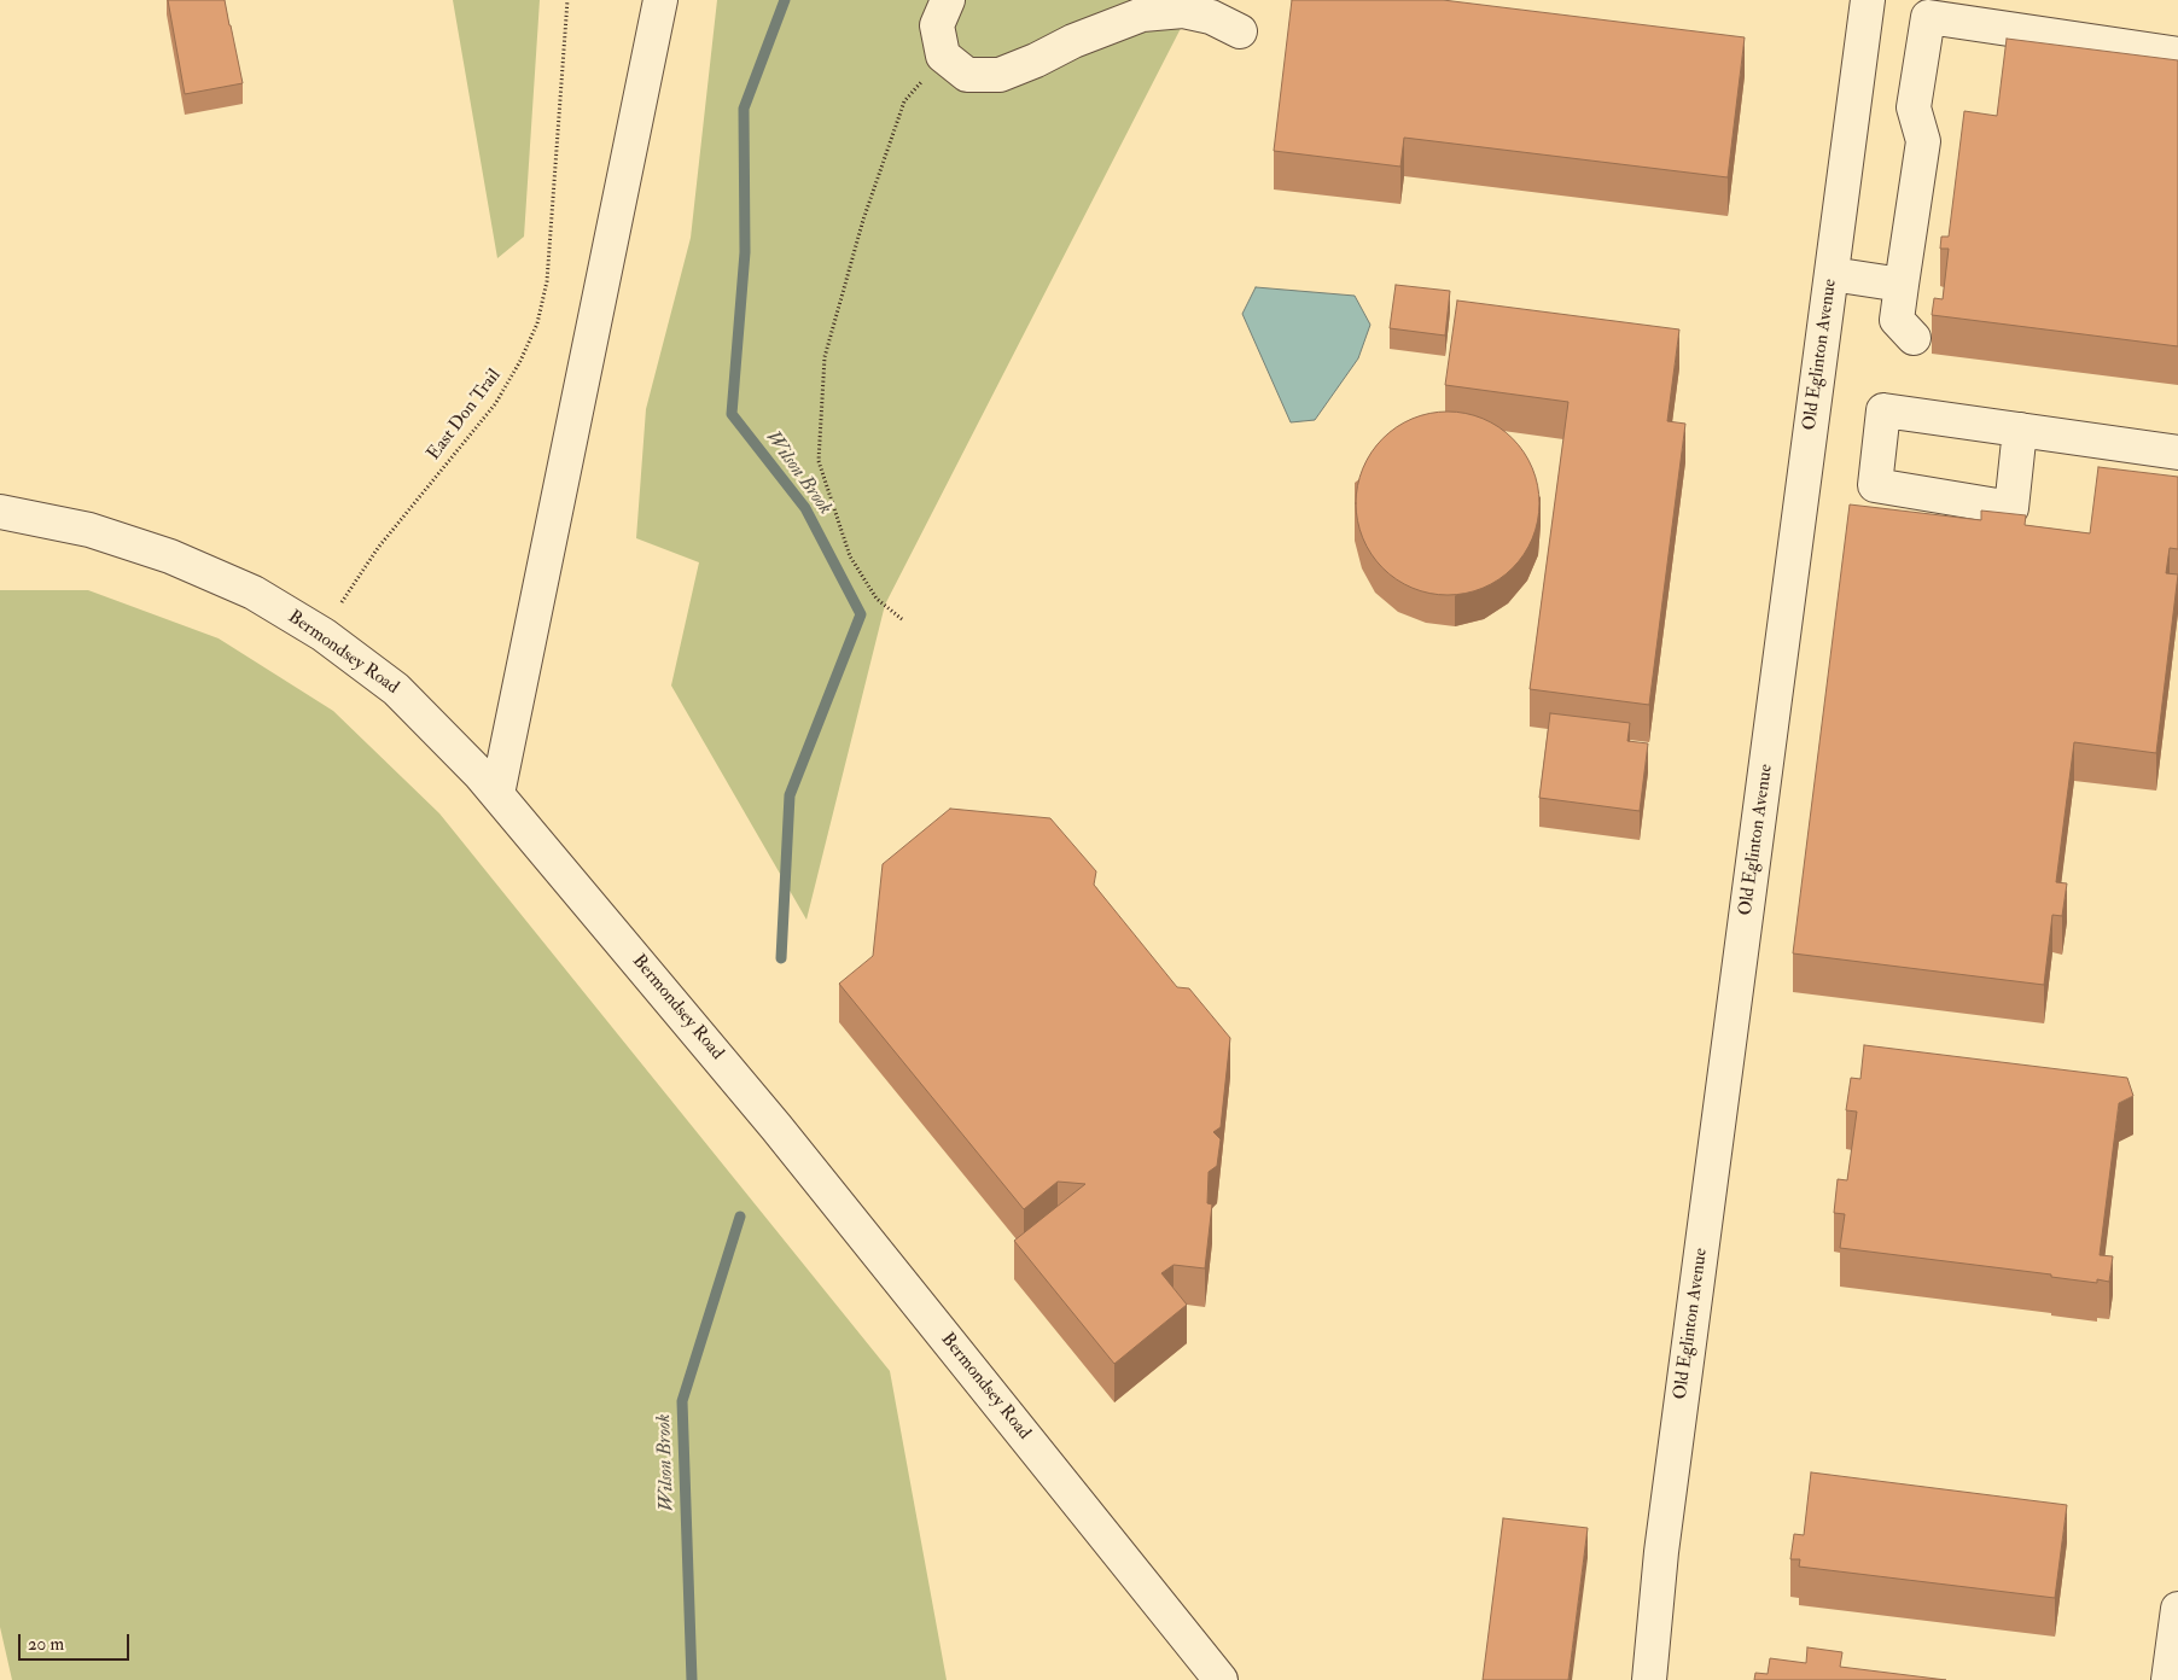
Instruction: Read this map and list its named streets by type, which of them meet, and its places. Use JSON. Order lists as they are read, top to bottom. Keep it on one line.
{"streets":{"street":["Old Eglinton Avenue","Bermondsey Road"],"path":["East Don Trail"]},"crossings":[["East Don Trail","Bermondsey Road"]],"water":["Wilson Brook"],"scale_bar":"20 m"}
